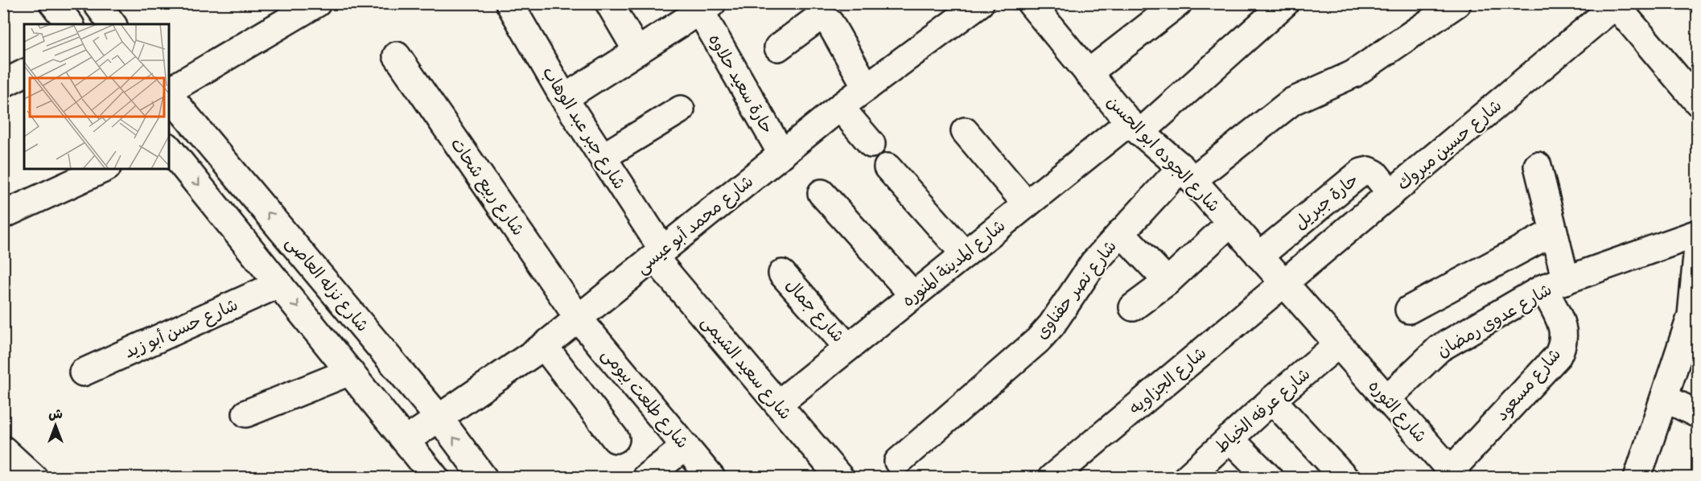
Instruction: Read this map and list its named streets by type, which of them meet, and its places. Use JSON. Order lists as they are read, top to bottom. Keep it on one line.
{"streets":{"street":["حارة سعيد حلاوه","شارع جبر عبد الوهاب","شارع حسين مبروك","شارع الجوده ابو الحسن","شارع ربيع شحات","حارة جبريل","شارع محمد أبو عيسى","شارع المدينة المنوره","شارع نزله العاصى","شارع نصر حفناوى","شارع جمال","شارع عدوى رمضان","شارع حسن أبو زيد","شارع سعيد الشيمى","شارع الجزاويه","شارع مسعود","شارع طلعت بيومى","شارع عرفه الخياط","شارع الثوره"]},"crossings":[["حارة سعيد حلاوه","شارع محمد أبو عيسى"],["شارع جبر عبد الوهاب","شارع محمد أبو عيسى"],["شارع جبر عبد الوهاب","شارع سعيد الشيمى"],["شارع حسين مبروك","شارع الجوده ابو الحسن"],["شارع حسين مبروك","حارة جبريل"],["شارع حسين مبروك","شارع الجزاويه"],["شارع الجوده ابو الحسن","حارة جبريل"],["شارع الجوده ابو الحسن","شارع المدينة المنوره"],["شارع الجوده ابو الحسن","شارع نصر حفناوى"],["شارع الجوده ابو الحسن","شارع الجزاويه"],["شارع الجوده ابو الحسن","شارع عرفه الخياط"],["شارع الجوده ابو الحسن","شارع الثوره"],["شارع ربيع شحات","شارع محمد أبو عيسى"],["شارع ربيع شحات","شارع طلعت بيومى"],["شارع محمد أبو عيسى","شارع نزله العاصى"],["شارع محمد أبو عيسى","شارع سعيد الشيمى"],["شارع محمد أبو عيسى","شارع طلعت بيومى"],["شارع المدينة المنوره","شارع جمال"],["شارع المدينة المنوره","شارع سعيد الشيمى"],["شارع عدوى رمضان","شارع مسعود"],["شارع عدوى رمضان","شارع الثوره"],["شارع مسعود","شارع الثوره"],["شارع عرفه الخياط","شارع الثوره"]],"north":"top"}
